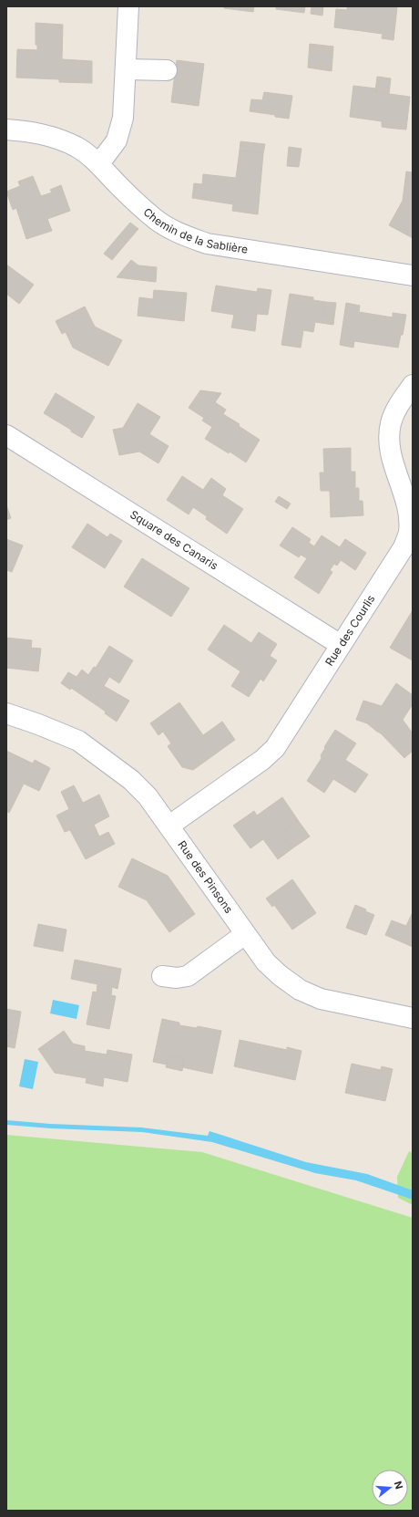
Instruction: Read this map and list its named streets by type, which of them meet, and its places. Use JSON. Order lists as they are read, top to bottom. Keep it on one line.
{"streets":{"street":["Chemin de la Sablière","Square des Canaris","Rue des Courlis","Rue des Pinsons"]},"crossings":[["Square des Canaris","Rue des Courlis"],["Rue des Courlis","Rue des Pinsons"]],"north":"right"}
